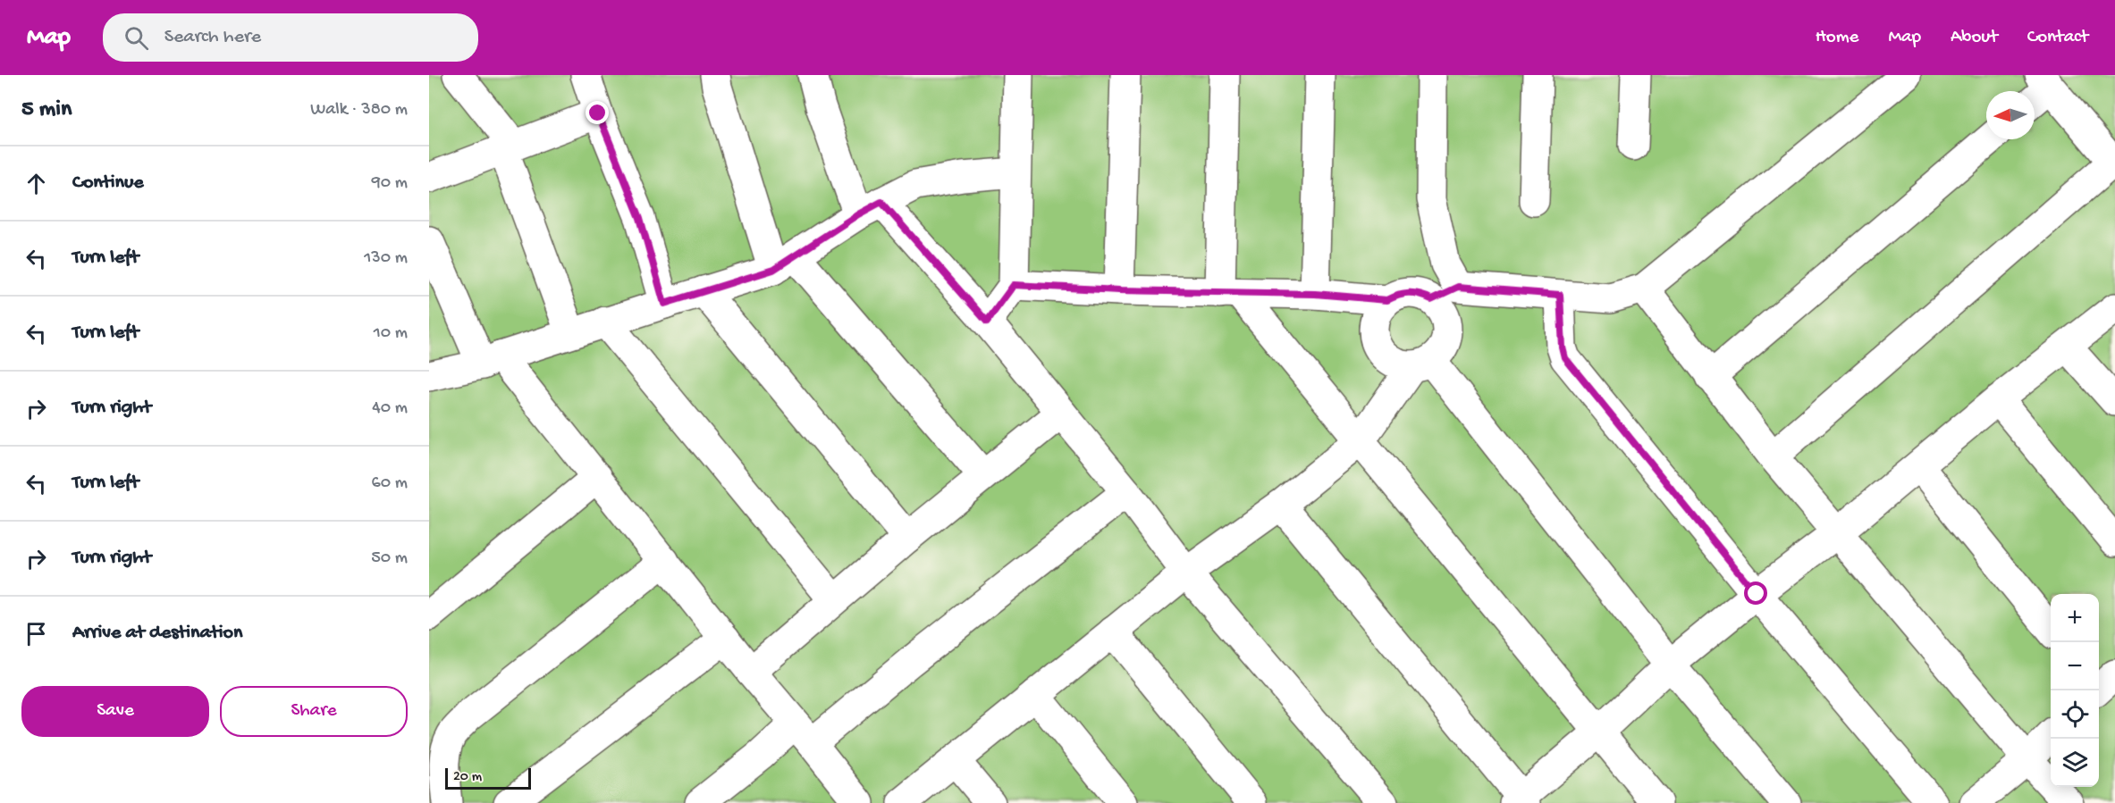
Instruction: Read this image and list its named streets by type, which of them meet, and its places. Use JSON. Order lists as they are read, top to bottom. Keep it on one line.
{"scale_bar":"20 m","north":"left","page":{"header":"Map","search":"Search here","nav":["Home","Map","About","Contact"],"heading":["5 min","Walk · 380 m"],"list":[["Continue","90 m"],["Turn left","130 m"],["Turn left","10 m"],["Turn right","40 m"],["Turn left","60 m"],["Turn right","50 m"],"Arrive at destination"],"map_buttons":["+","−"],"buttons":["Save","Share"],"scale":"20 m"}}
